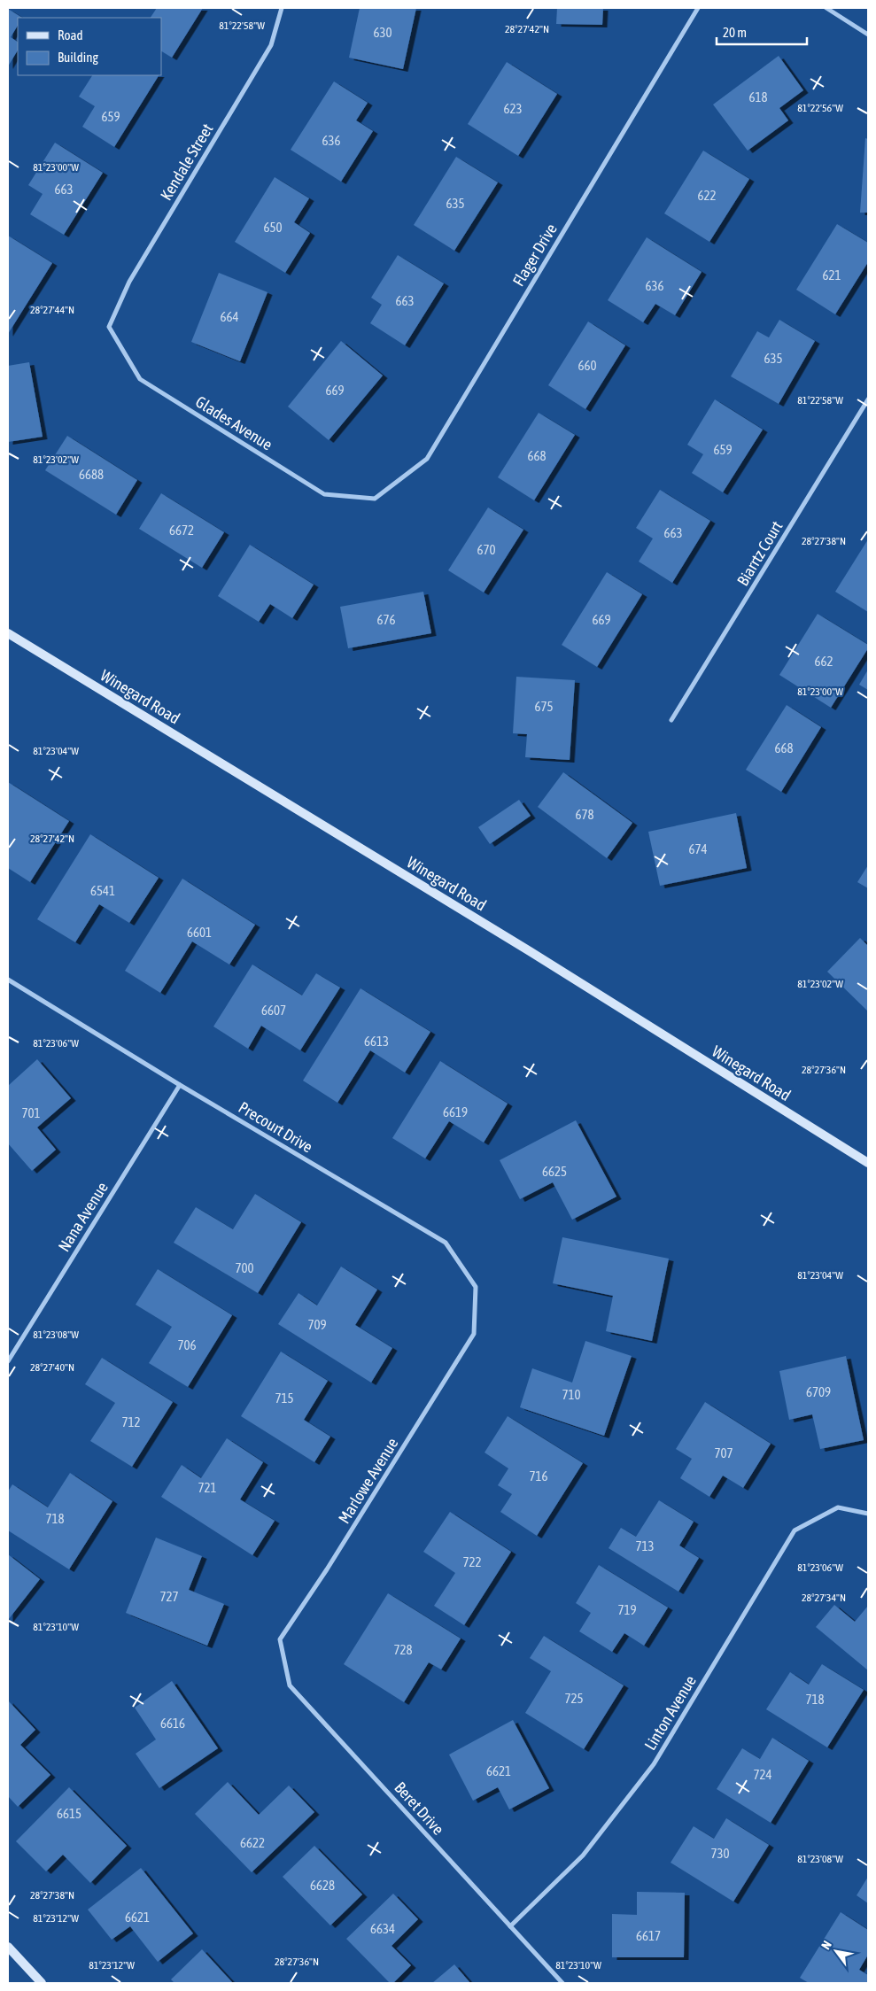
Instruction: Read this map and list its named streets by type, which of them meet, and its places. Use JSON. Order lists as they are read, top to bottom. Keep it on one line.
{"streets":{"street":["Kendale Street","Flager Drive","Glades Avenue","Biarrtz Court","Winegard Road","Precourt Drive","Nana Avenue","Marlowe Avenue","Linton Avenue","Beret Drive"]},"crossings":[["Kendale Street","Glades Avenue"],["Flager Drive","Glades Avenue"],["Precourt Drive","Nana Avenue"],["Precourt Drive","Marlowe Avenue"],["Marlowe Avenue","Beret Drive"],["Linton Avenue","Beret Drive"]],"house_numbers":["630","618","623","659","636","663","622","635","650","621","636","663","664","635","660","669","659","668","6688","6672","663","670","676","669","662","675","668","678","674","6541","6601","6607","6613","6619","701","6625","700","709","706","6709","710","715","712","707","716","721","718","713","722","727","719","728","725","718","6616","6621","724","6615","6622","730","6628","6621","6634","6617"],"legend":["Road","Building"],"scale_bar":"20 m","north":"top left","coordinates":["81°22'58\"W","28°27'42\"N","81°22'56\"W","81°23'00\"W","28°27'44\"N","81°23'02\"W","28°27'38\"N","81°23'04\"W","81°23'06\"W","28°27'36\"N","81°23'08\"W","28°27'40\"N","28°27'34\"N","81°23'10\"W","81°23'12\"W"]}
